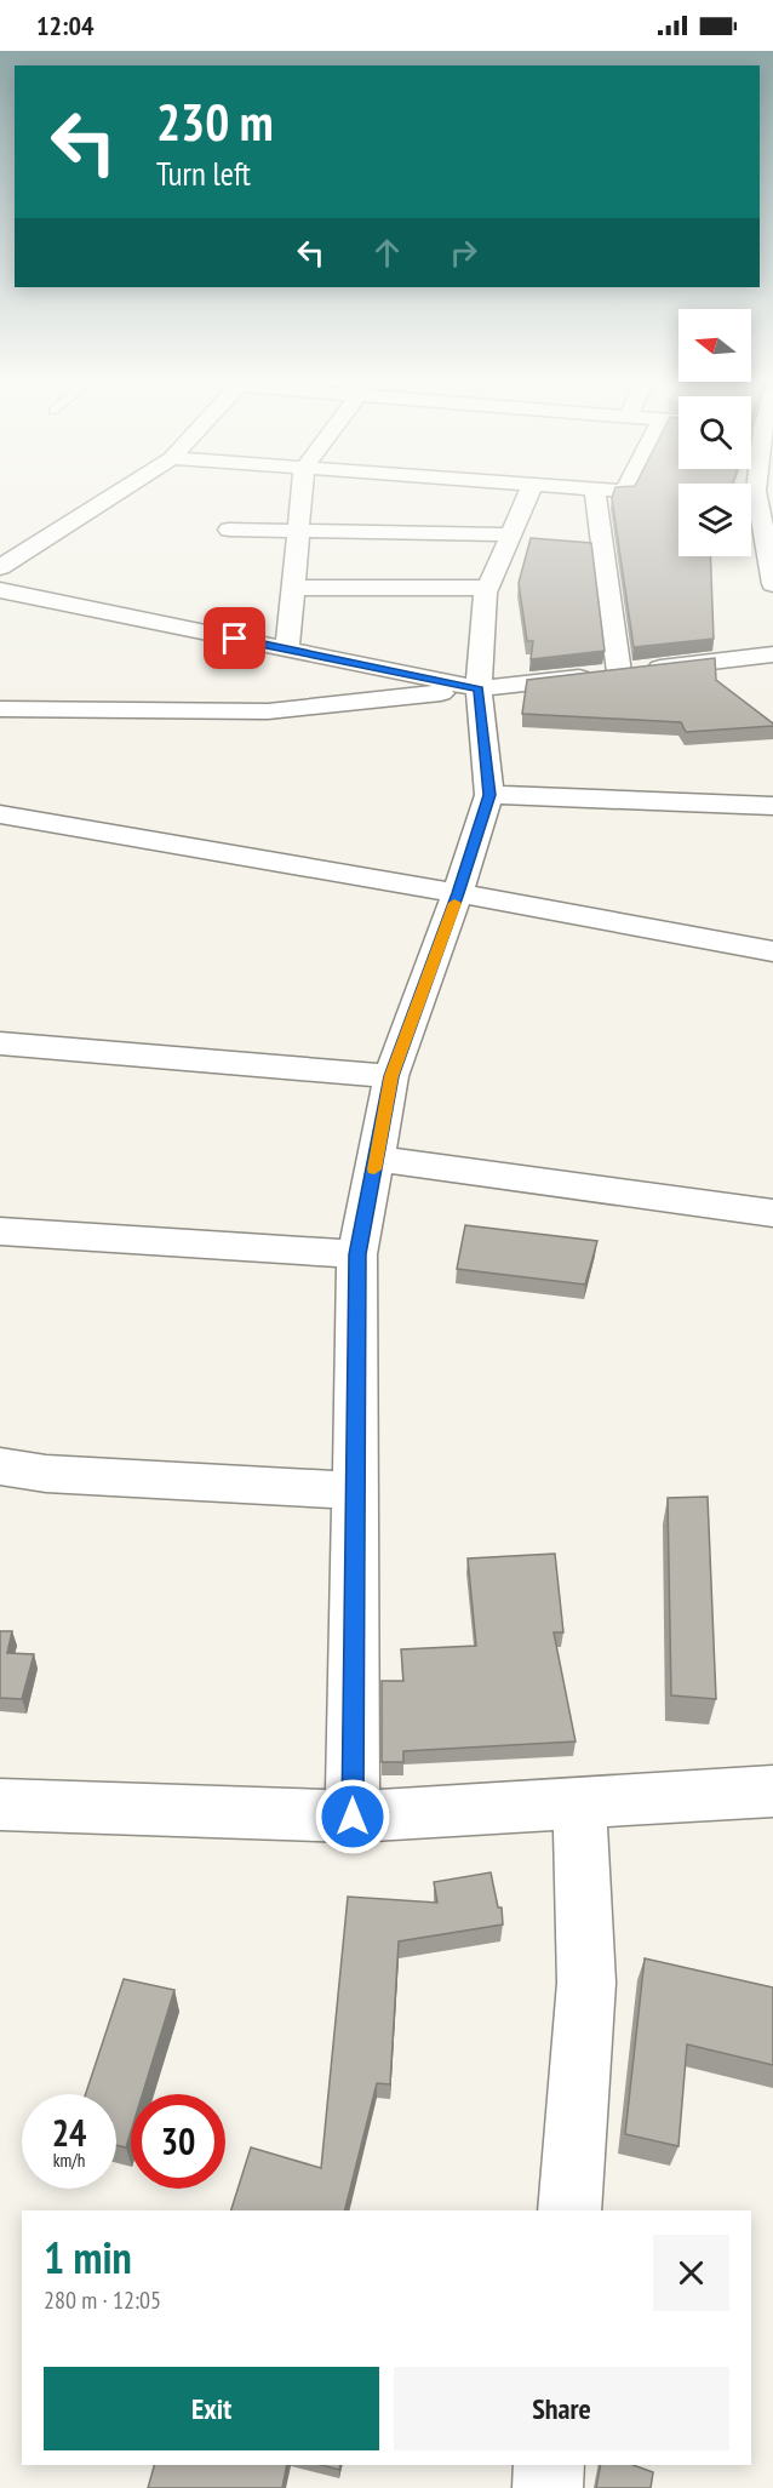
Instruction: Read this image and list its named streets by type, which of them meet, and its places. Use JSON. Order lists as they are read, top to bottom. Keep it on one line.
{"north":"left","page":{"status":"12:04","turn":["230 m","Turn left"],"speed":"24 km/h","limit":"30","heading":["1 min","280 m · 12:05"],"buttons":["Exit","Share"]}}
